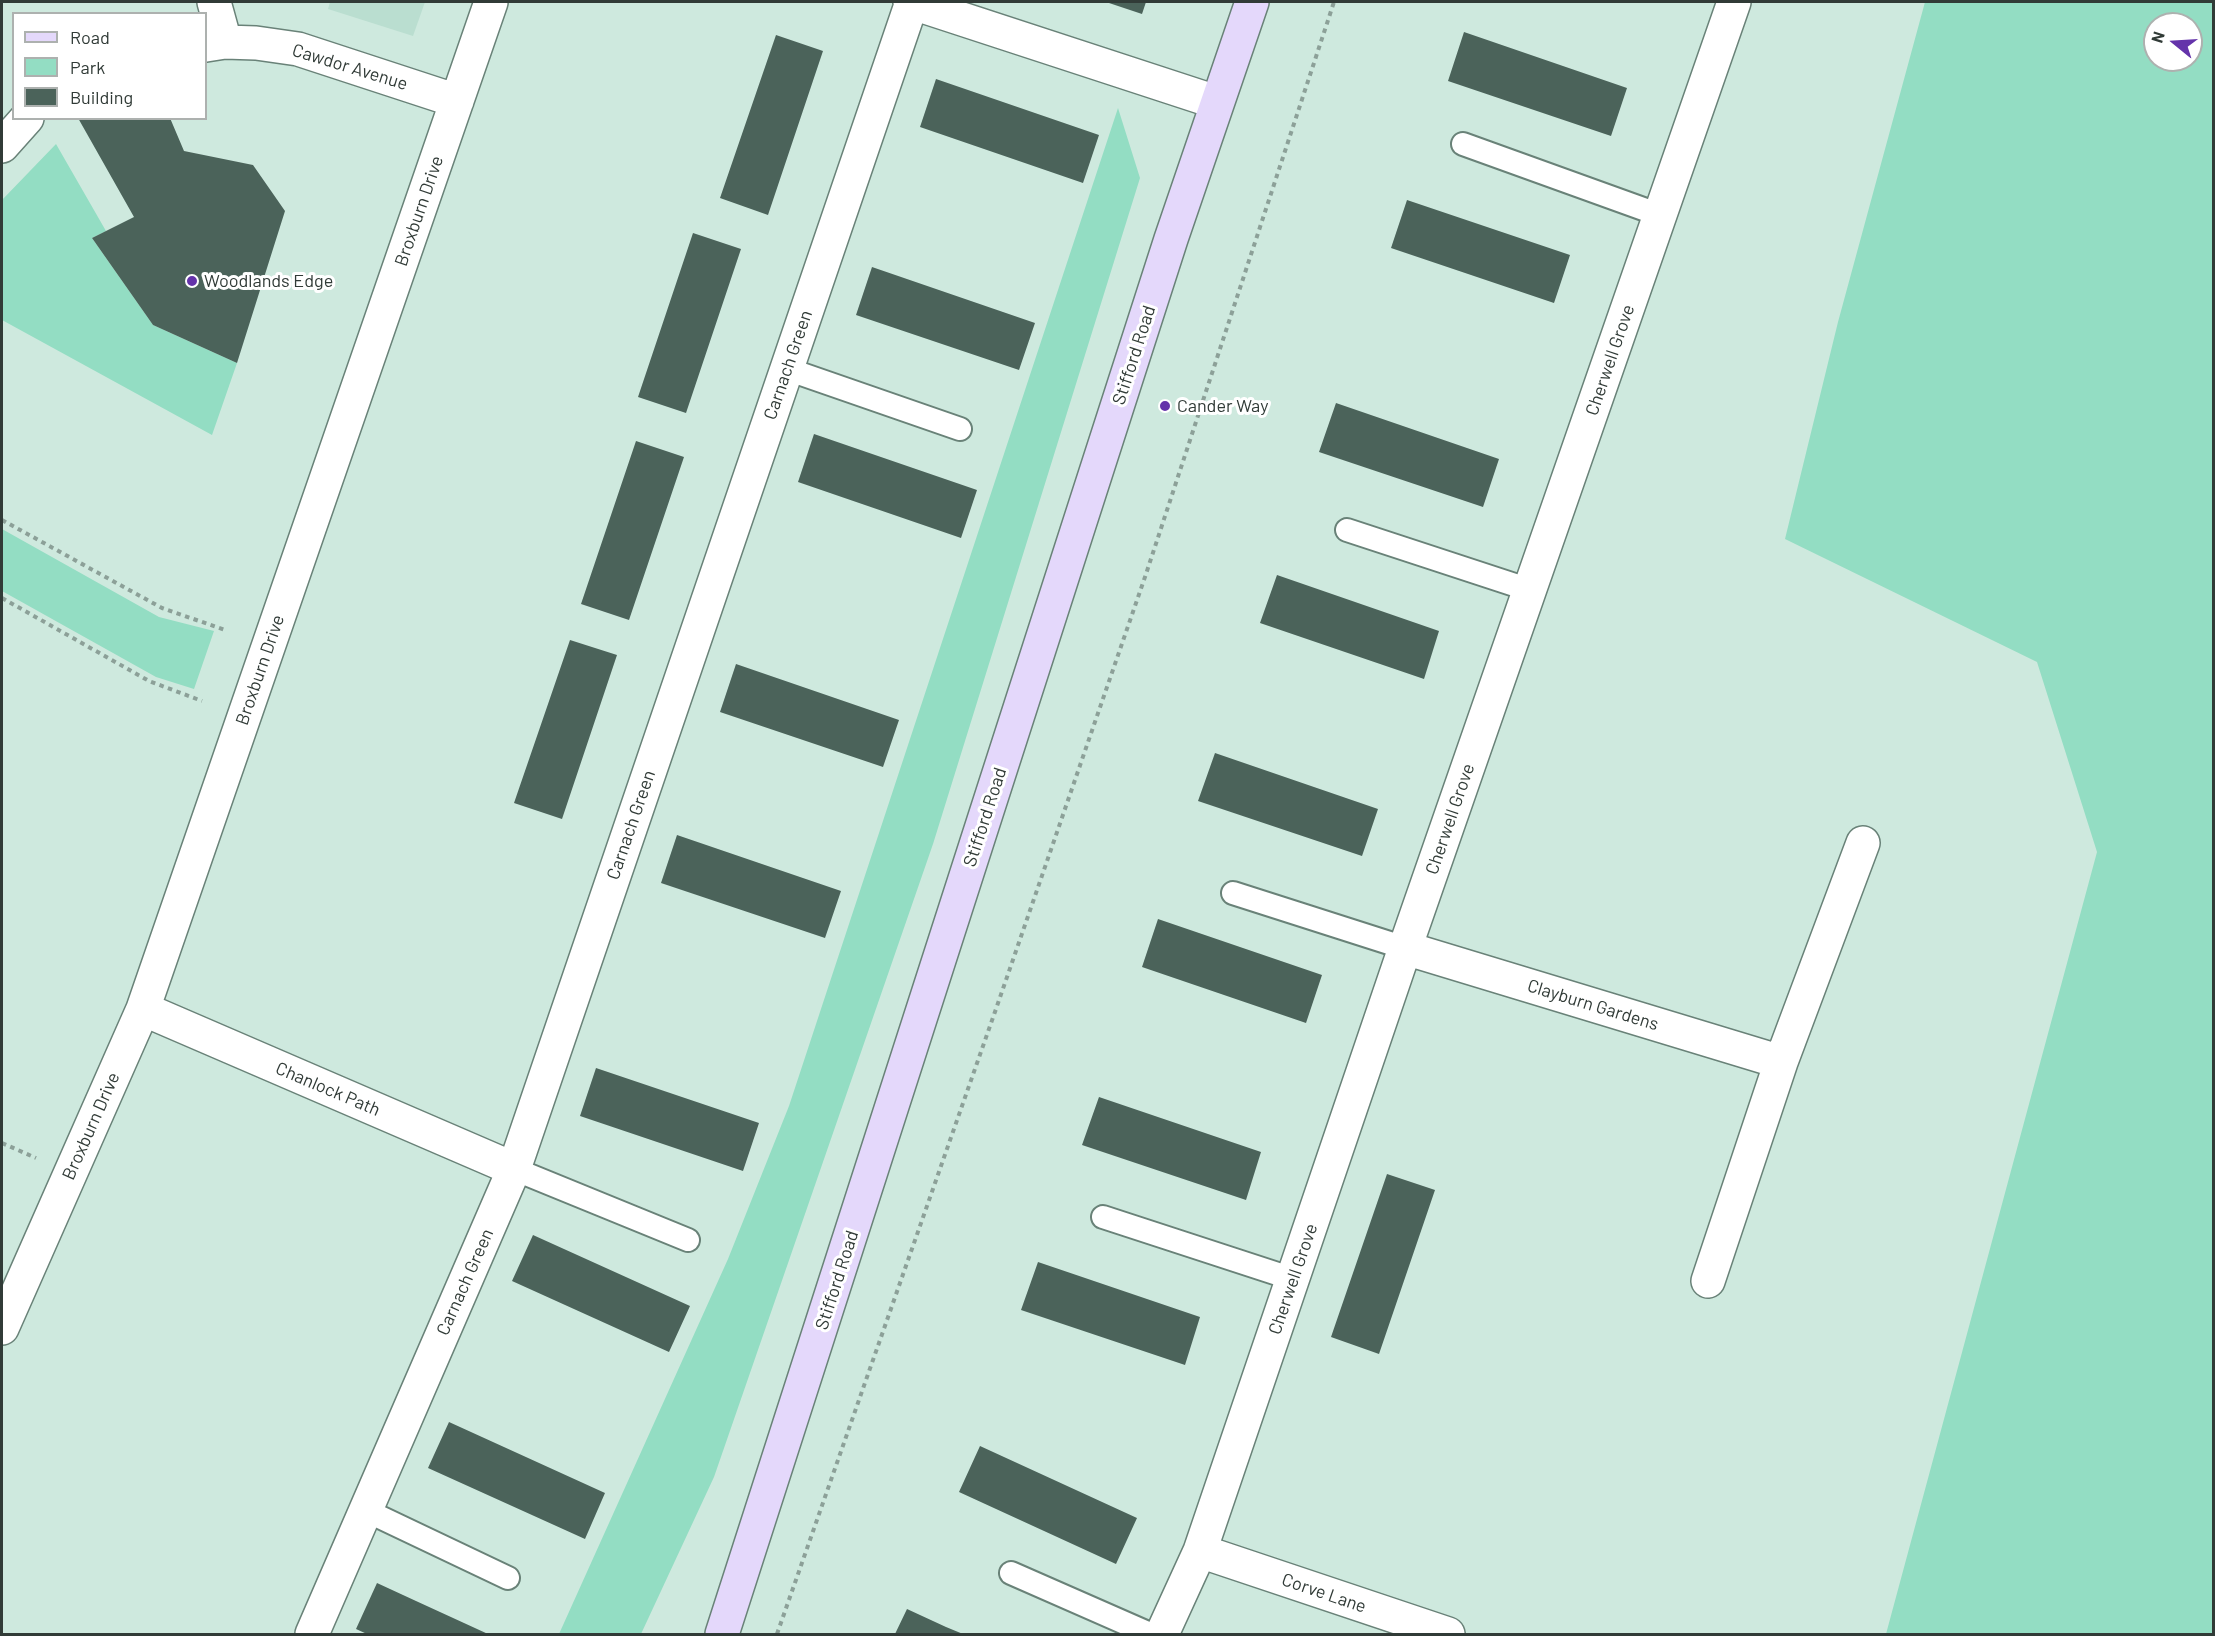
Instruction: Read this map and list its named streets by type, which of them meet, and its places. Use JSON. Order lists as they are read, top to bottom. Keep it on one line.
{"streets":{"main road":["Stifford Road"],"street":["Cawdor Avenue","Broxburn Drive","Cherwell Grove","Carnach Green","Clayburn Gardens","Chanlock Path","Corve Lane"]},"crossings":[["Cawdor Avenue","Broxburn Drive"],["Broxburn Drive","Chanlock Path"],["Cherwell Grove","Clayburn Gardens"],["Cherwell Grove","Corve Lane"],["Carnach Green","Chanlock Path"]],"places":["Woodlands Edge","Cander Way"],"legend":["Road","Park","Building"],"north":"left"}
